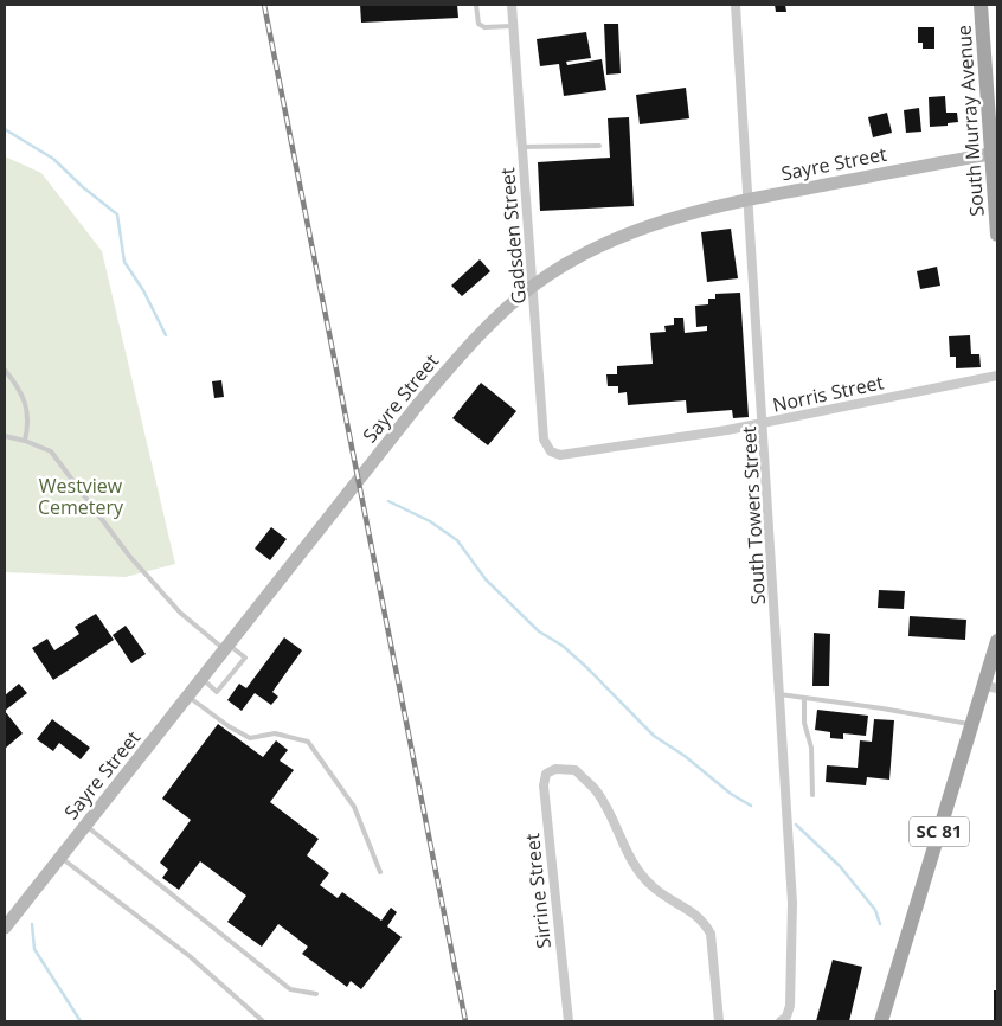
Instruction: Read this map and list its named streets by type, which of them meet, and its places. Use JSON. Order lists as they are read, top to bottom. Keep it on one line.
{"streets":{"main road":["South Murray Avenue","Sayre Street","SC 81"],"street":["Gadsden Street","Norris Street","South Towers Street","Sirrine Street"]},"crossings":[["South Murray Avenue","Sayre Street"],["Sayre Street","Gadsden Street"],["Sayre Street","South Towers Street"],["Gadsden Street","Norris Street"],["Norris Street","South Towers Street"]],"parks":["Westview Cemetery"]}
